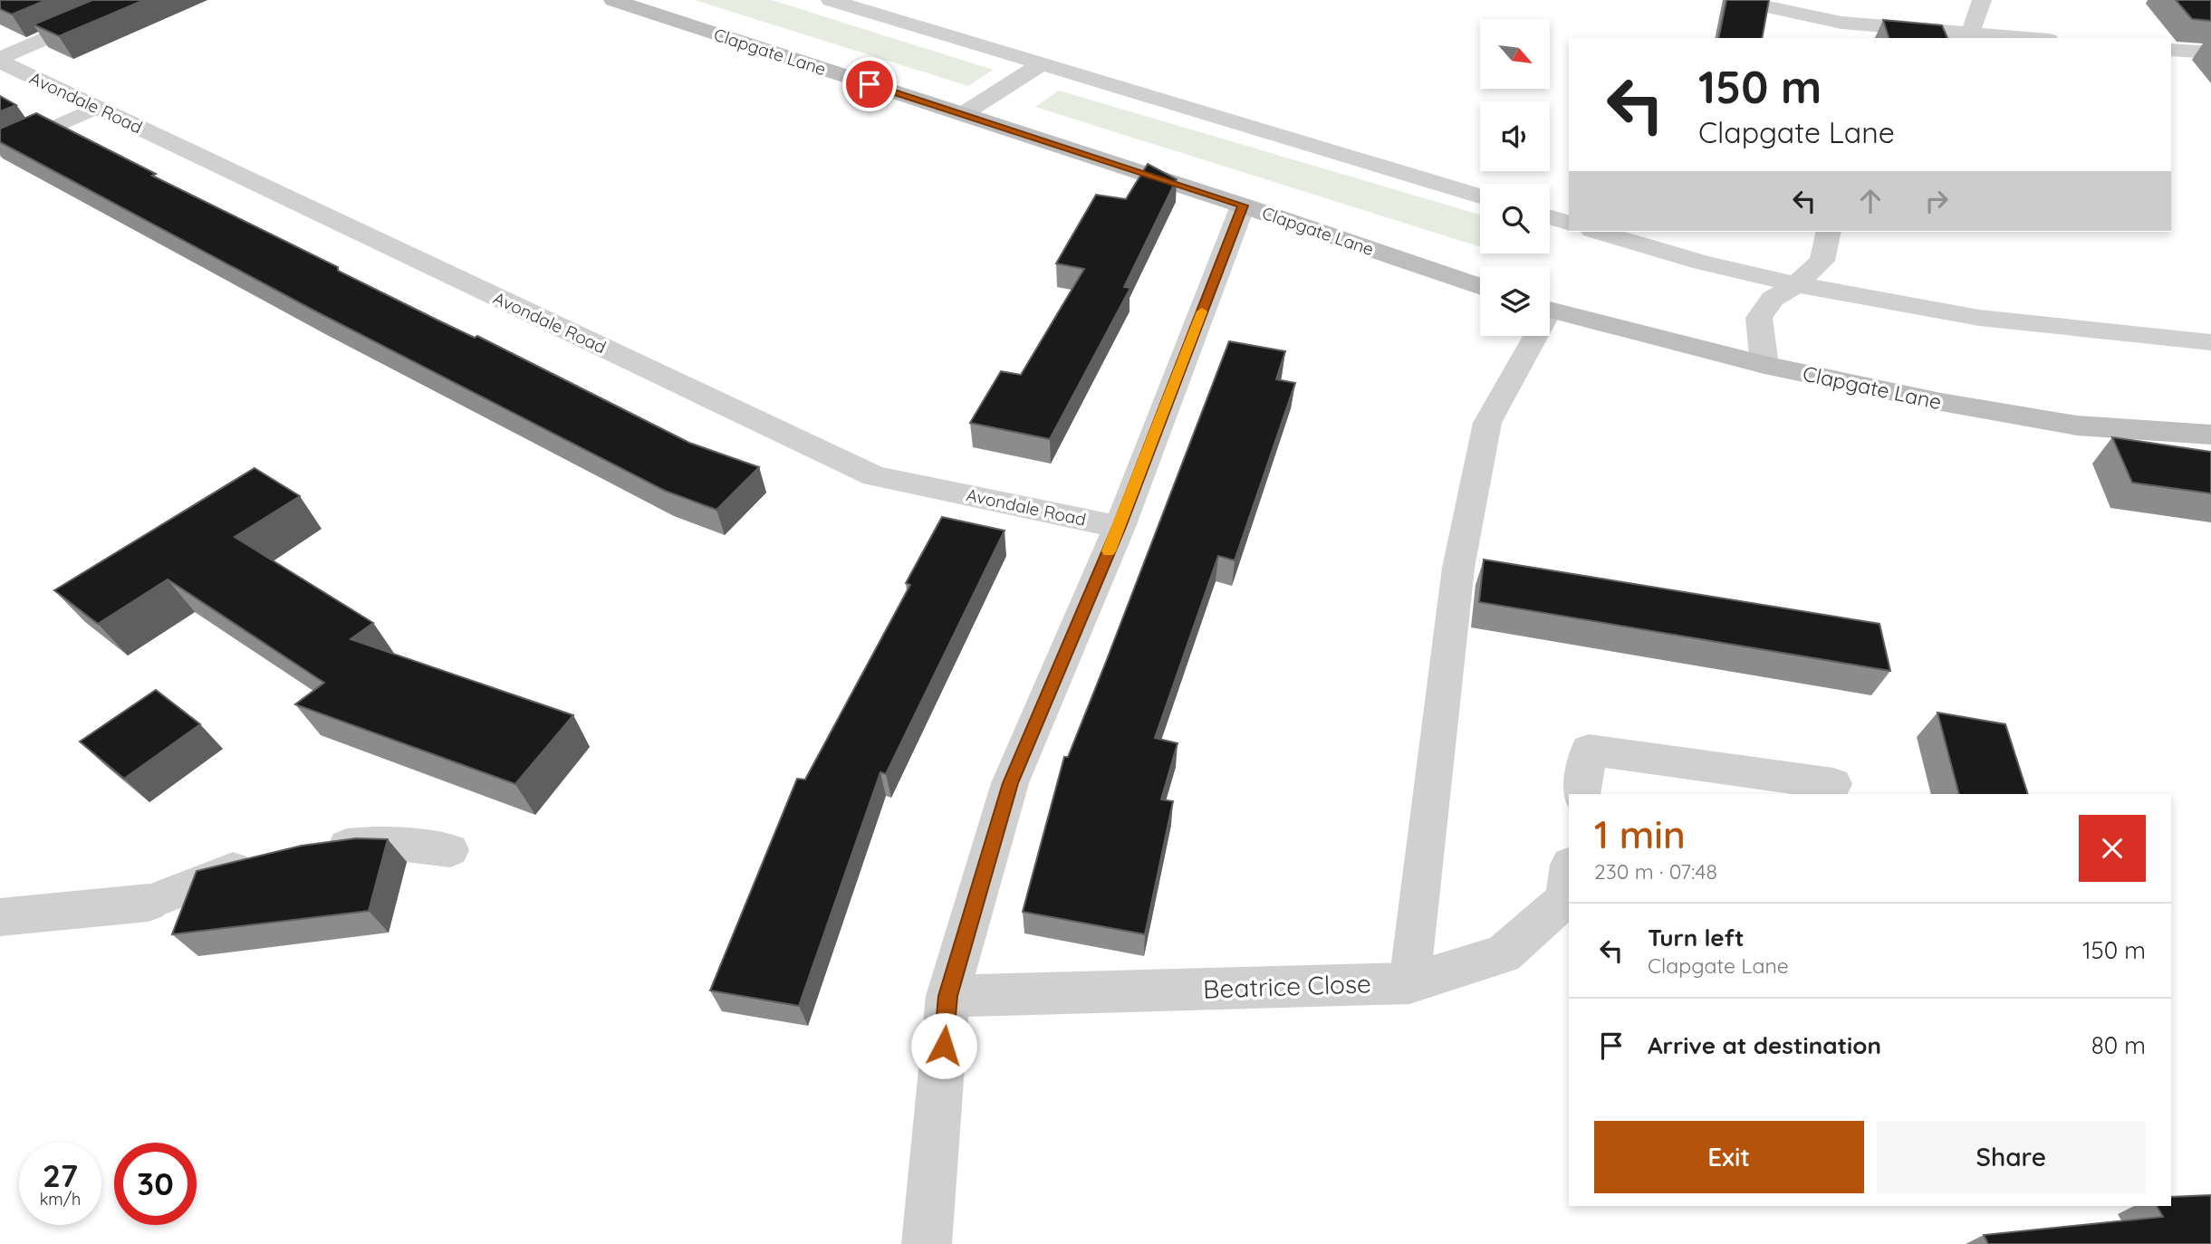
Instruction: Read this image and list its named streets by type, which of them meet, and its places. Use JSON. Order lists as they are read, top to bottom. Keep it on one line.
{"streets":{"street":["Clapgate Lane","Avondale Road","Beatrice Close"]},"north":"bottom right","page":{"turn":["150 m","Clapgate Lane"],"heading":["1 min","230 m · 07:48"],"list":[{"name":"Turn left","note":"Clapgate Lane","value":"150 m"},{"name":"Arrive at destination","value":"80 m"}],"buttons":["Exit","Share"],"speed":"27 km/h","limit":"30"}}
